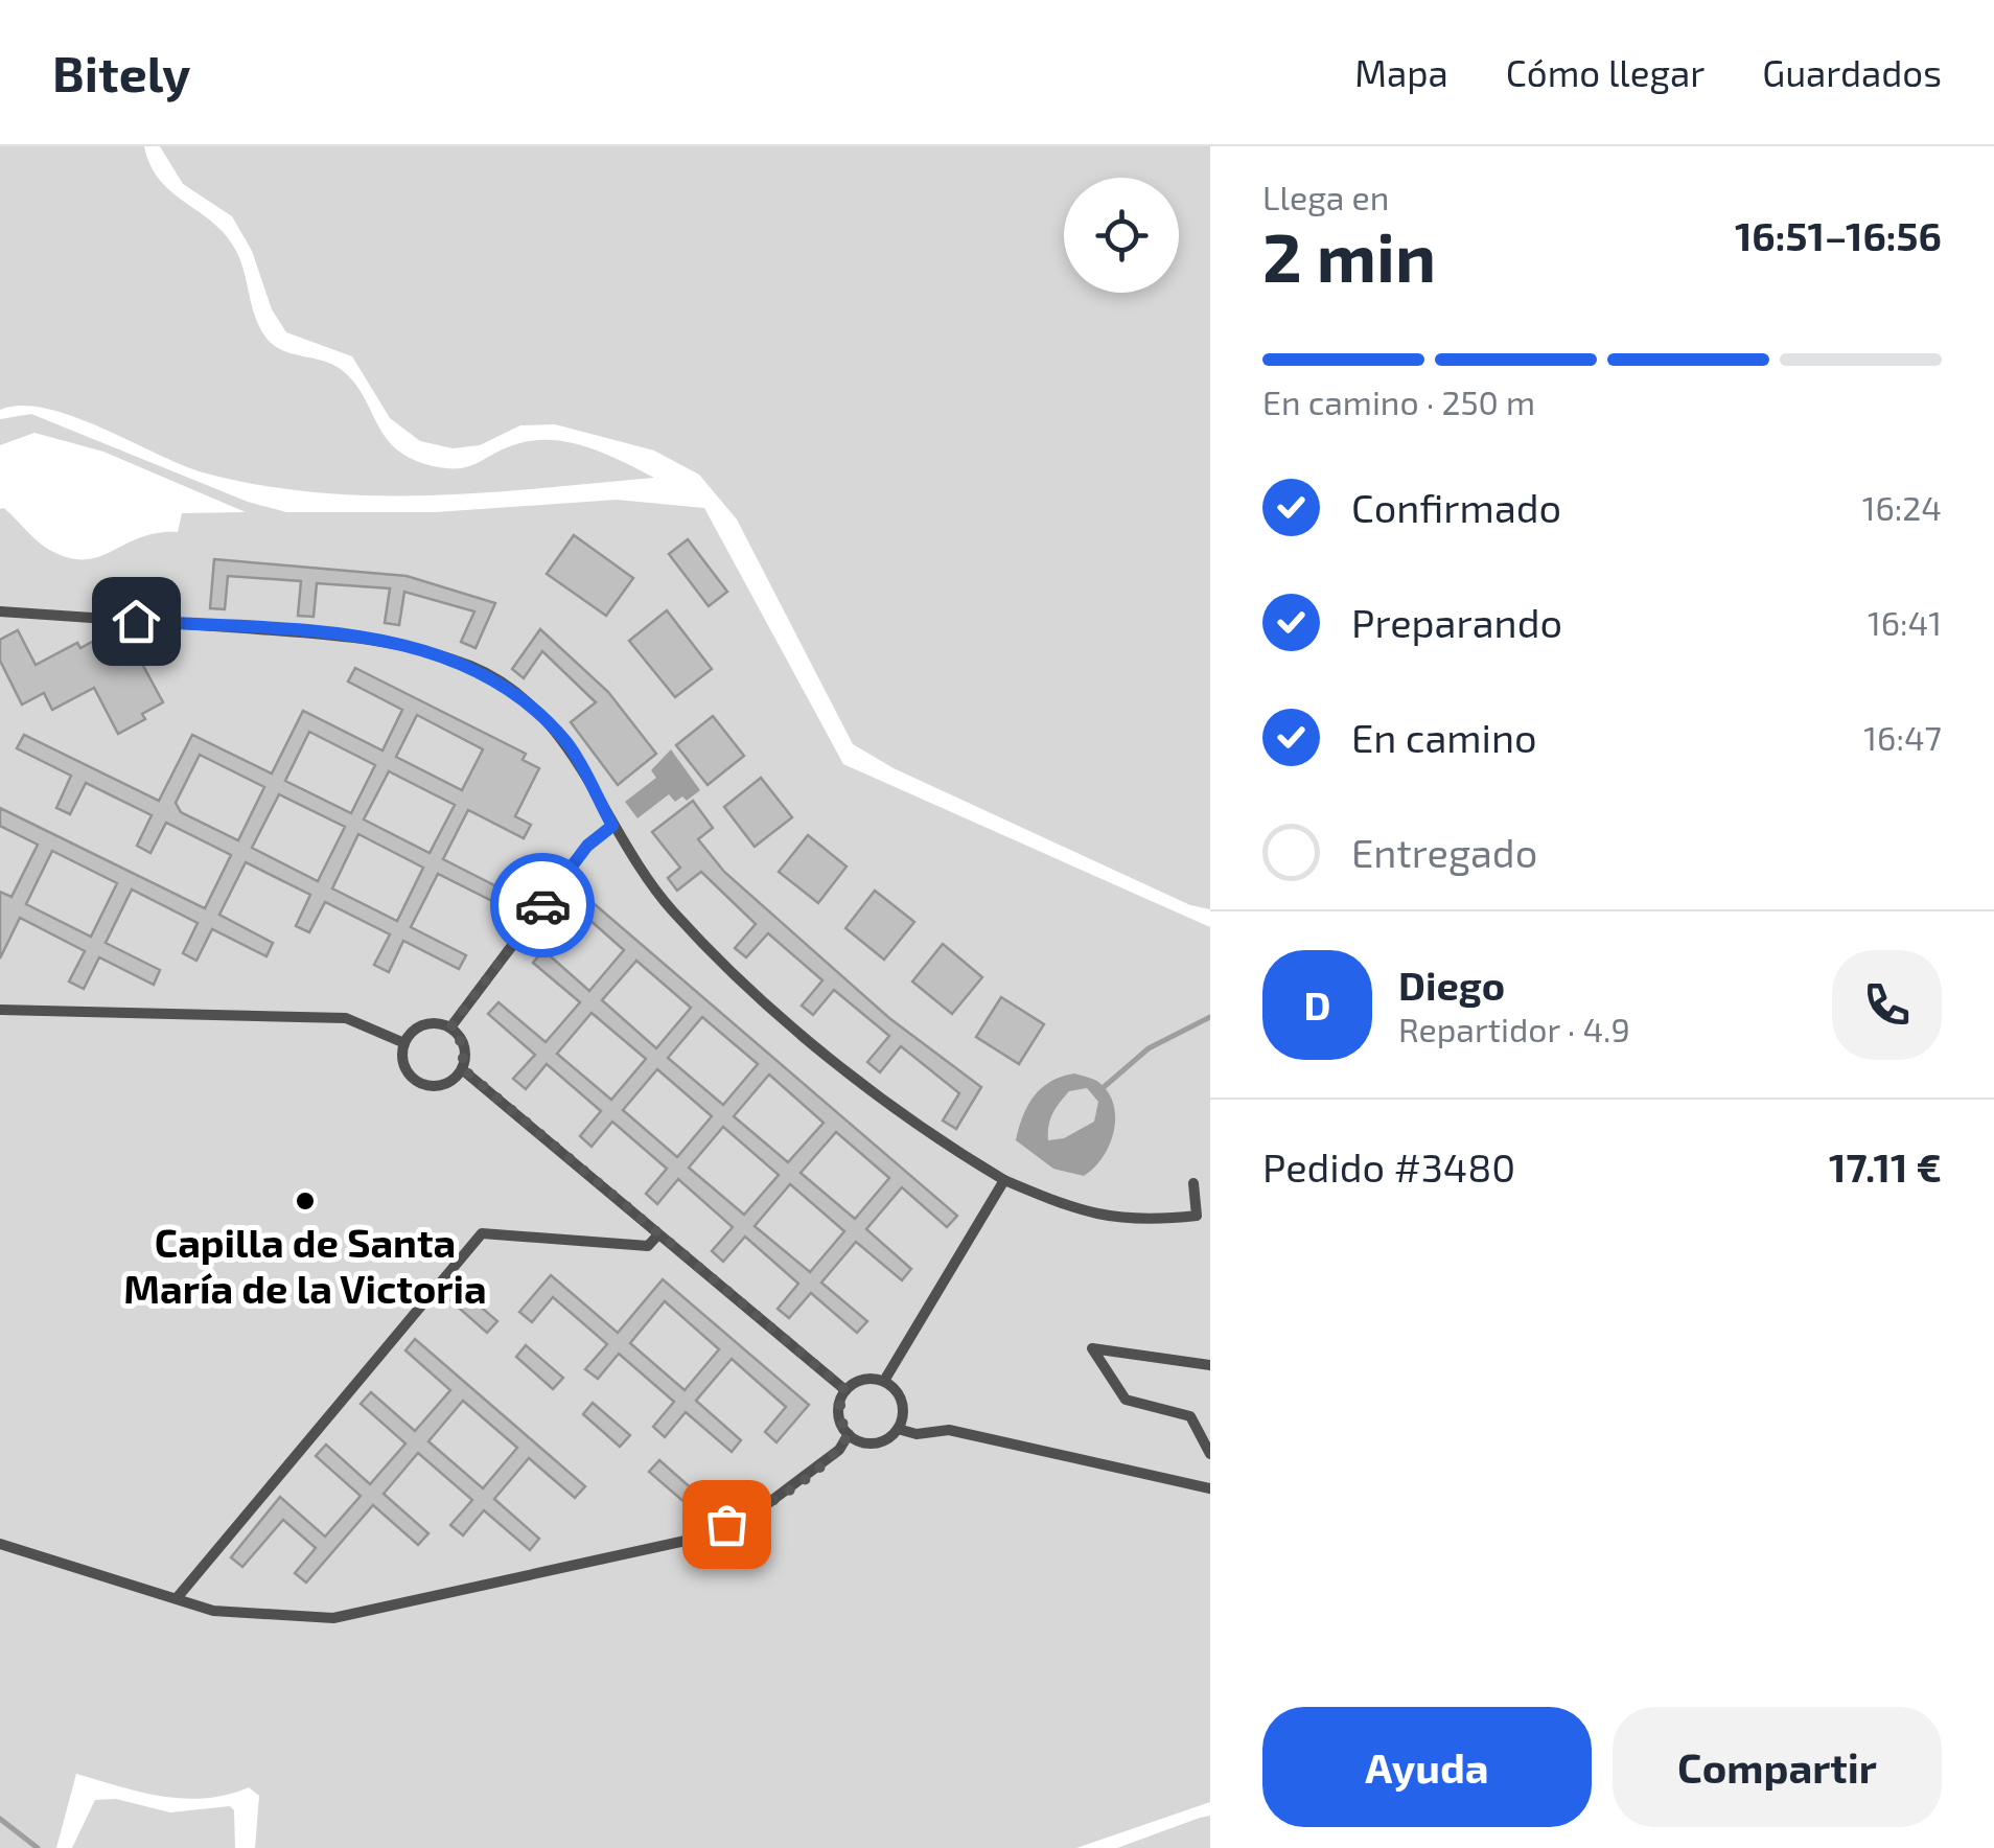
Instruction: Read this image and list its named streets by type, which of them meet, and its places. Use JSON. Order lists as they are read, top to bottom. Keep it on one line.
{"places":["Capilla de Santa María de la Victoria"],"page":{"header":"Bitely","nav":["Mapa","Cómo llegar","Guardados"],"heading":["2 min","Llega en","16:51–16:56"],"panel":["Diego","Repartidor · 4.9","Pedido #3480","17.11 €"],"bar":"En camino · 250 m","list":[["Confirmado","16:24"],["Preparando","16:41"],["En camino","16:47"],"Entregado"],"round":"D","buttons":["Ayuda","Compartir"]}}
